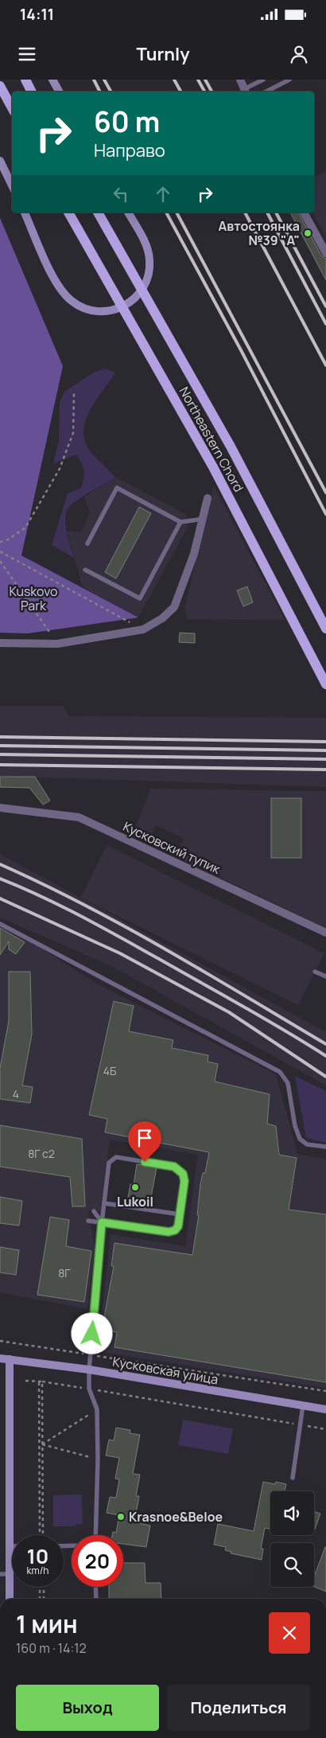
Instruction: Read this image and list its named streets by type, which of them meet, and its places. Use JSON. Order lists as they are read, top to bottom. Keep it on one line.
{"streets":{"main road":["Northeastern Chord"],"street":["Кусковский тупик","Кусковская улица"]},"parks":["Kuskovo Park"],"places":["Автостоянка №39 \"А\"","Lukoil","Krasnoe&Beloe"],"house_numbers":["4Б","4","8Г с2","8Г"],"page":{"status":"14:11","header":"Turnly","turn":["60 m","Направо"],"speed":"10 km/h","limit":"20","heading":["1 мин","160 m · 14:12"],"buttons":["Выход","Поделиться"]}}
